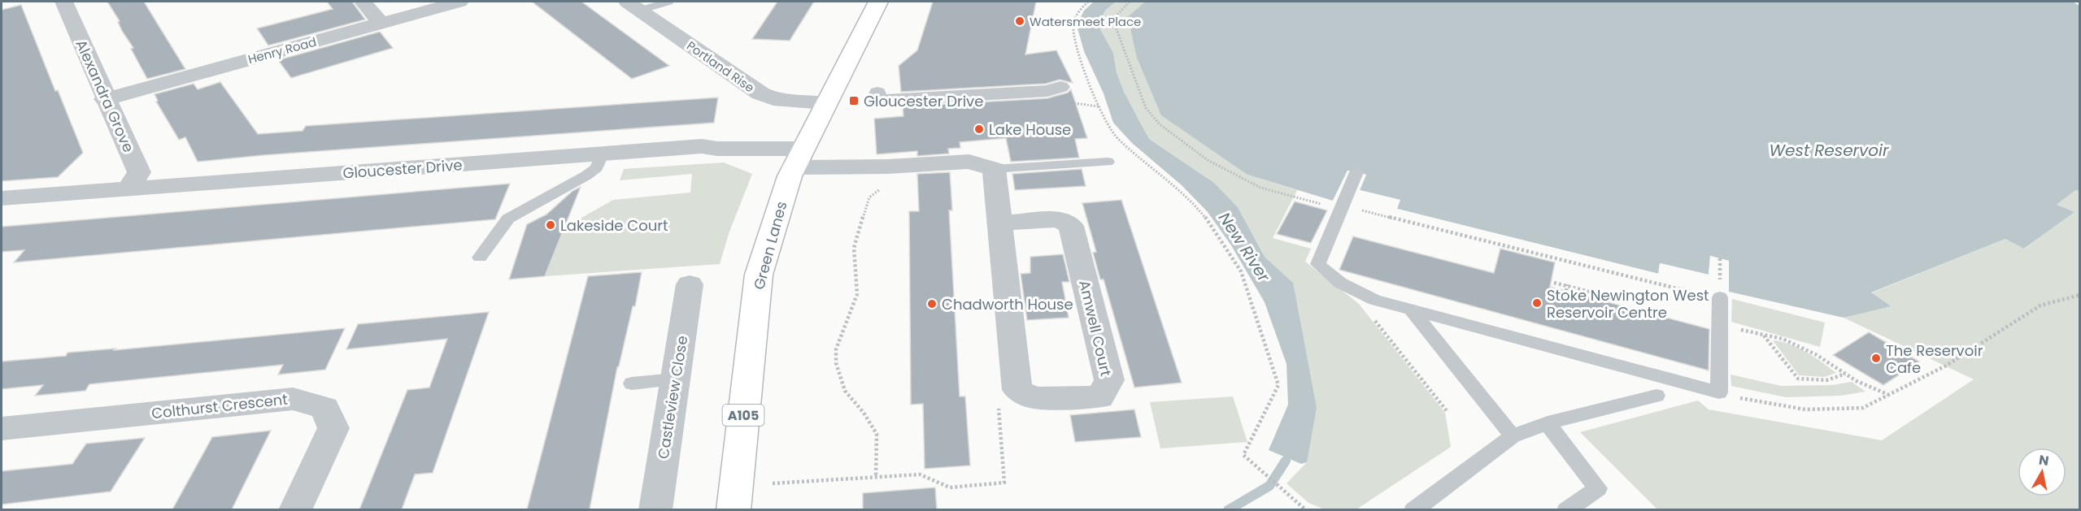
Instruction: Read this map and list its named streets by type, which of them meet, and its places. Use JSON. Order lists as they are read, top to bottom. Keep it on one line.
{"streets":{"main road":["Green Lanes","A105"],"street":["Henry Road","Portland Rise","Alexandra Grove","Gloucester Drive","Amwell Court","Castleview Close","Colthurst Crescent"]},"crossings":[["Henry Road","Alexandra Grove"],["Portland Rise","Green Lanes"],["Alexandra Grove","Gloucester Drive"],["Gloucester Drive","Green Lanes"]],"water":["West Reservoir","New River"],"places":{"other":["Watersmeet Place","Lake House","Lakeside Court","Stoke Newington West Reservoir Centre","Chadworth House","The Reservoir Cafe"],"transit":["Gloucester Drive"]},"north":"top"}
